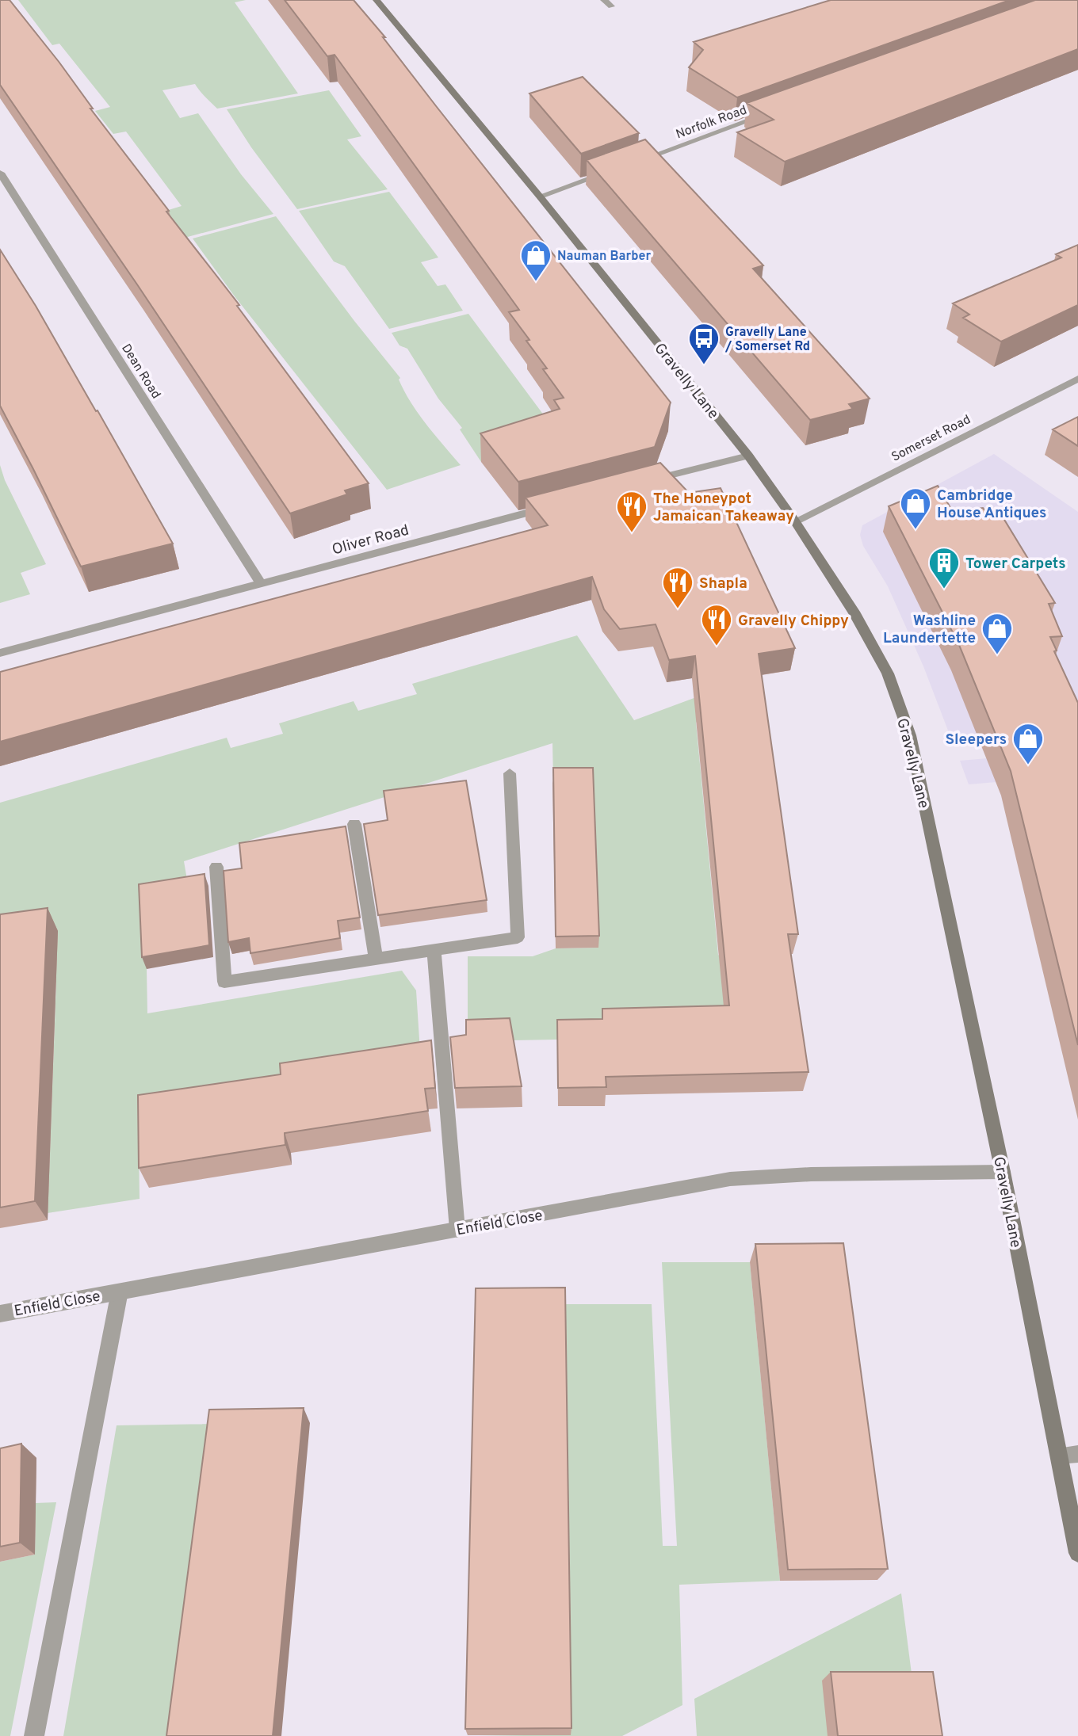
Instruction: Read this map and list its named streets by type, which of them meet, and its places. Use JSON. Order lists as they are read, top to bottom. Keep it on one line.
{"streets":{"main road":["Gravelly Lane"],"street":["Norfolk Road","Dean Road","Somerset Road","Oliver Road","Enfield Close"]},"crossings":[["Dean Road","Oliver Road"],["Gravelly Lane","Somerset Road"],["Gravelly Lane","Enfield Close"]],"places":{"shop":["Nauman Barber","Cambridge House Antiques","Washline Laundertette","Sleepers"],"bus stop":["Gravelly Lane / Somerset Rd"],"restaurant":["The Honeypot Jamaican Takeaway","Shapla","Gravelly Chippy"],"building":["Tower Carpets"]}}
